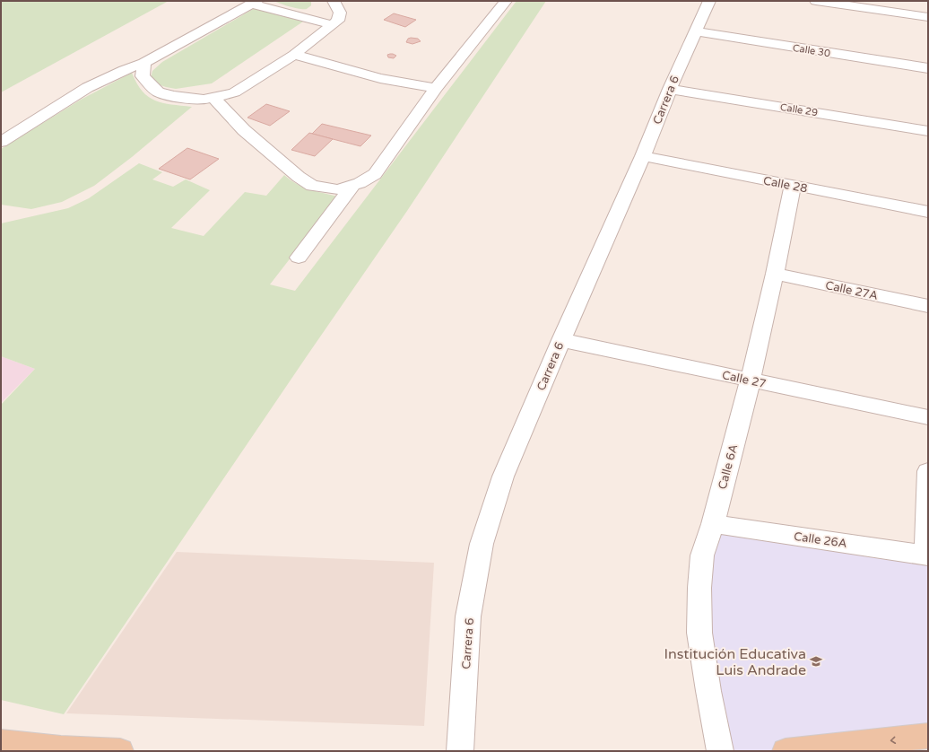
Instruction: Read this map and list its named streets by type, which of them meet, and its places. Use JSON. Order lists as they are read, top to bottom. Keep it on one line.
{"streets":{"street":["Calle 30","Carrera 6","Calle 29","Calle 28","Calle 27A","Calle 27","Calle 6A","Calle 26A"]},"crossings":[["Calle 30","Carrera 6"],["Carrera 6","Calle 29"],["Carrera 6","Calle 28"],["Carrera 6","Calle 27"],["Calle 28","Calle 6A"],["Calle 27A","Calle 6A"],["Calle 27","Calle 6A"],["Calle 6A","Calle 26A"]],"places":{"school or university":["Institución Educativa Luis Andrade"]}}
